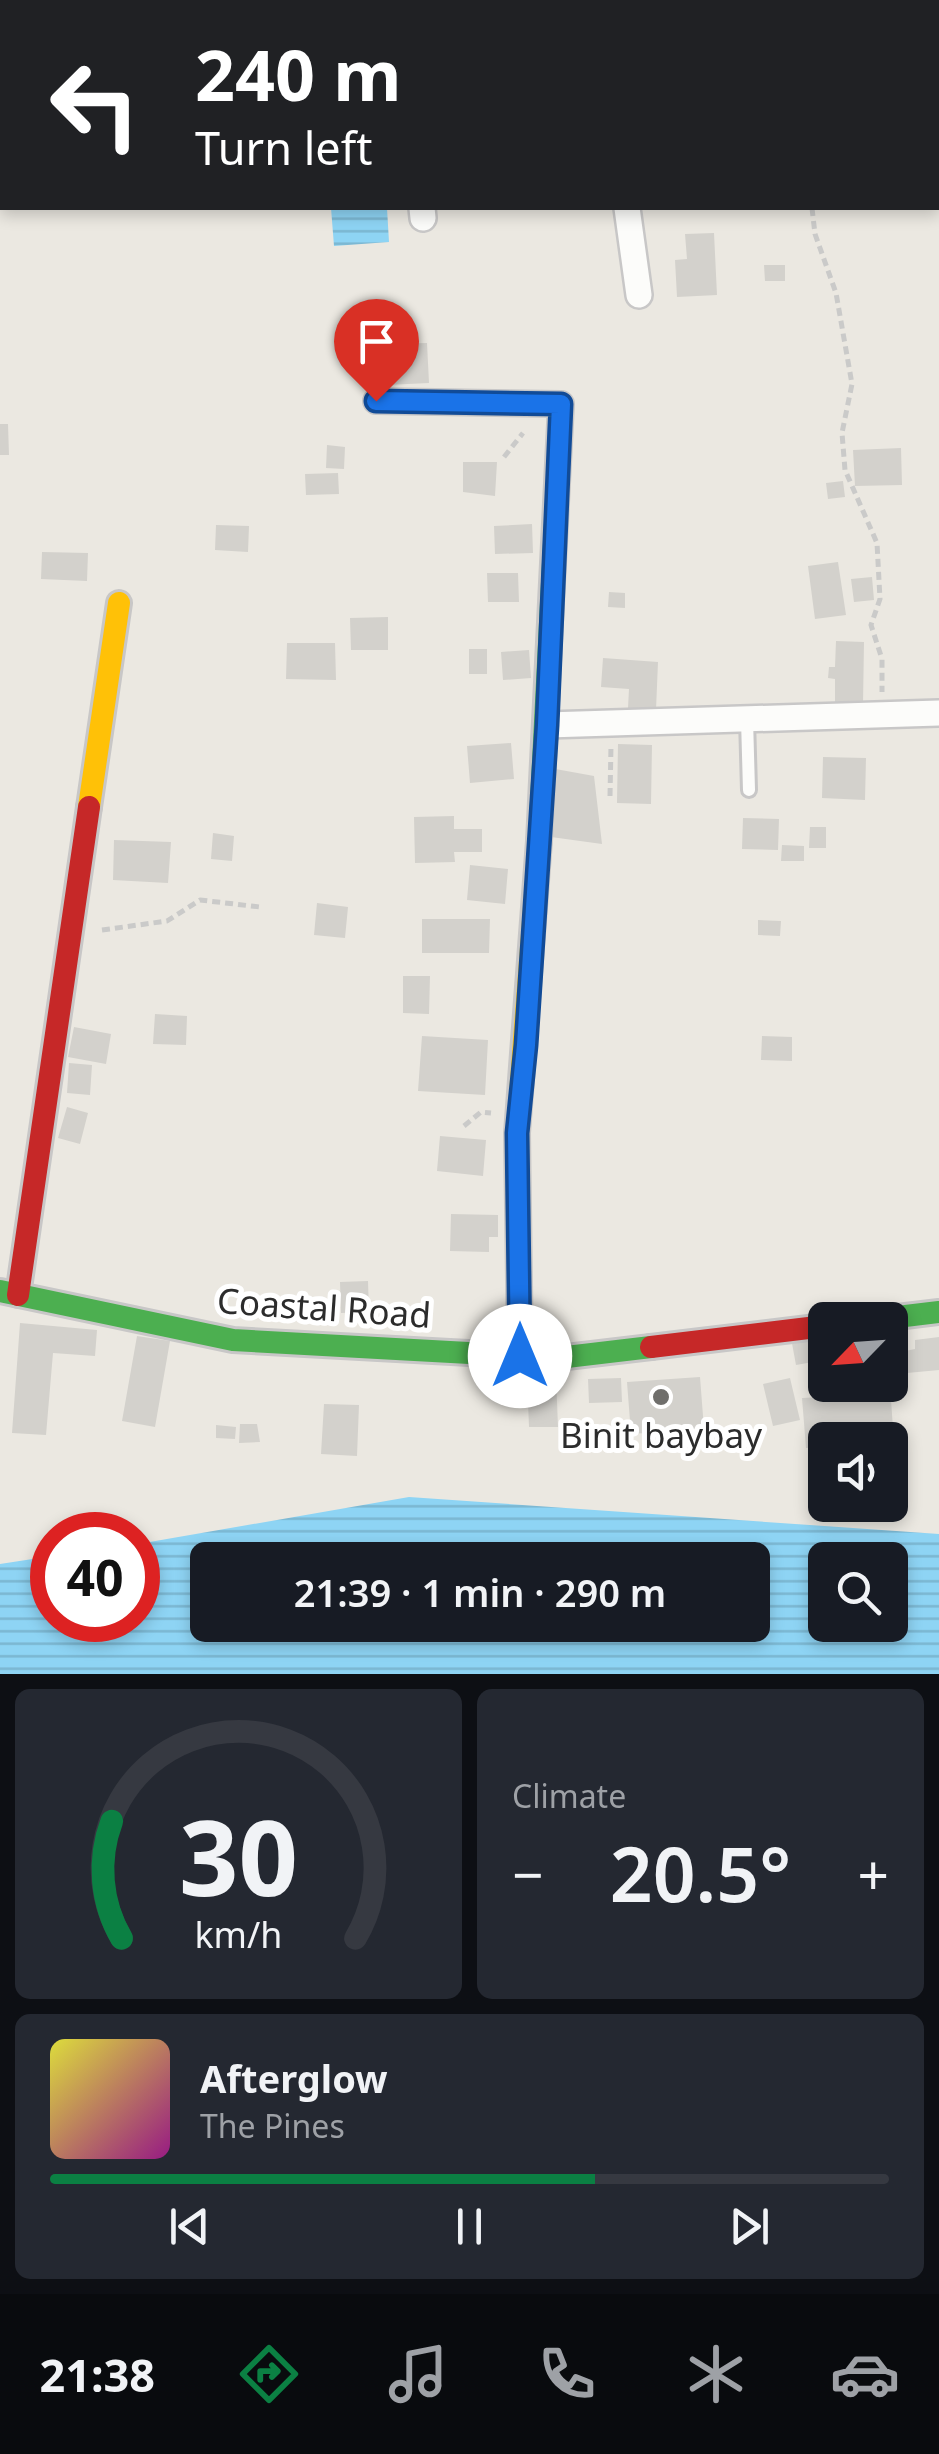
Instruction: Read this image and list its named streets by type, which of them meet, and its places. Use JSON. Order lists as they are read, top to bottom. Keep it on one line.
{"streets":{"street":["Coastal Road"]},"places":["Binit baybay"],"north":"bottom left","page":{"turn":["240 m","Turn left"],"limit":"40","trip":"21:39 · 1 min · 290 m","tile":"Climate","heat":["−","20.5°","+"],"song":["Afterglow","The Pines"],"tabs":"21:38","gauge":["30","km/h"]}}
